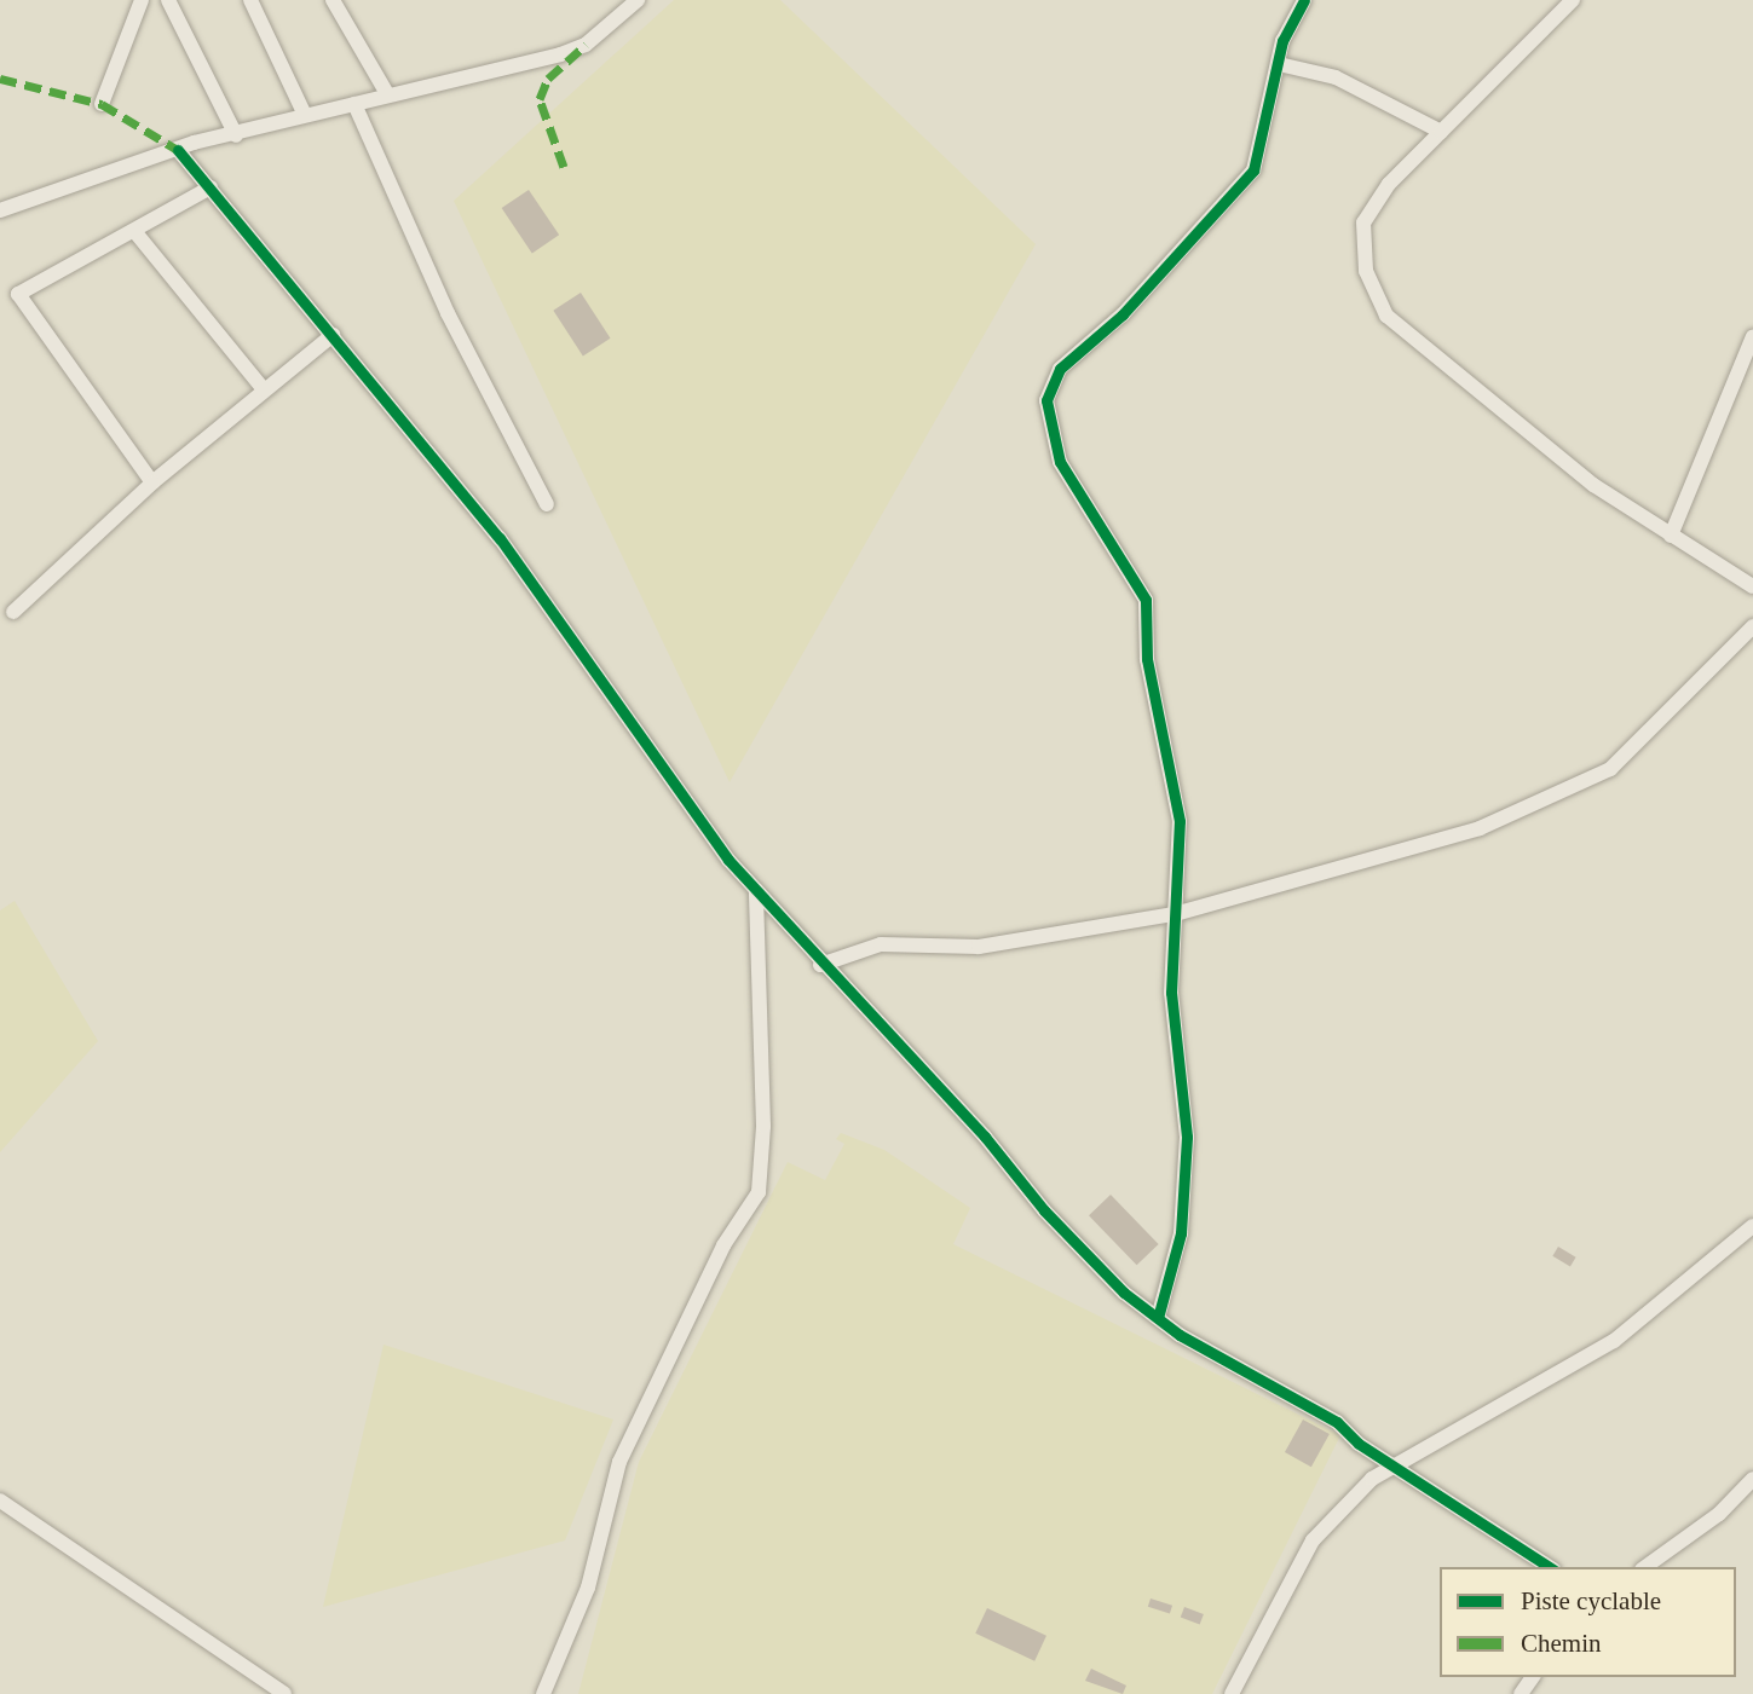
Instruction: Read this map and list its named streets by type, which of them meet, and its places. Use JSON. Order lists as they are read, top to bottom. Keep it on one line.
{"legend":["Piste cyclable","Chemin"]}
